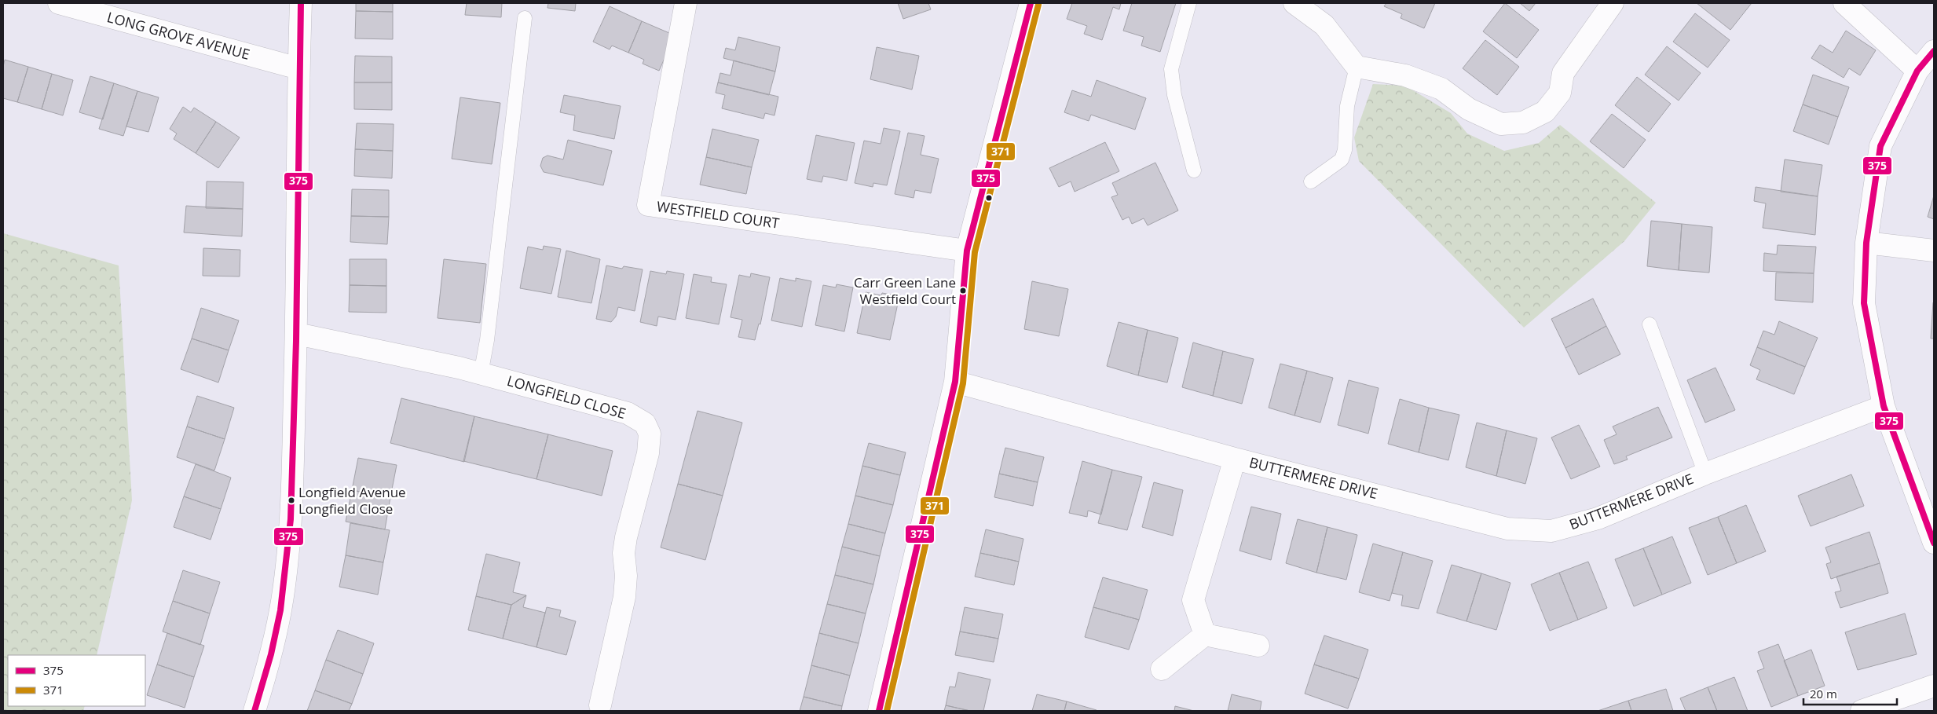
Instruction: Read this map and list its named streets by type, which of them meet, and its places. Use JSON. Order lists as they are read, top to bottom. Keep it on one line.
{"streets":{"street":["LONG GROVE AVENUE","WESTFIELD COURT","LONGFIELD CLOSE","BUTTERMERE DRIVE"]},"places":["Carr Green Lane Westfield Court","Longfield Avenue Longfield Close"],"lines":["transit line 375","transit line 371"],"legend":["375","371"],"scale_bar":"20 m"}
